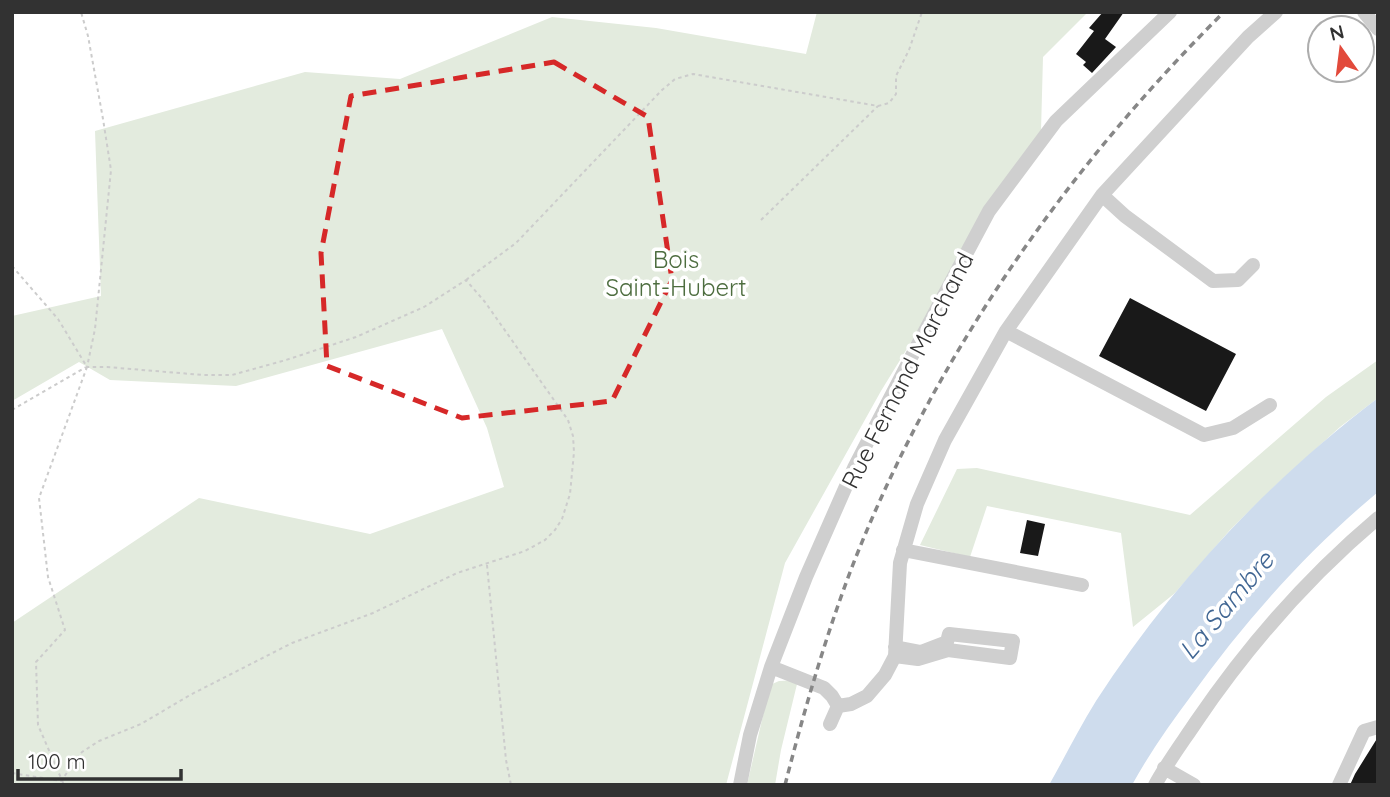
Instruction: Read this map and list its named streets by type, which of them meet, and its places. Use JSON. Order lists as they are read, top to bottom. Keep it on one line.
{"streets":{"street":["Rue Fernand Marchand"]},"water":["La Sambre"],"parks":["Bois Saint-Hubert"],"scale_bar":"100 m","north":"top"}
